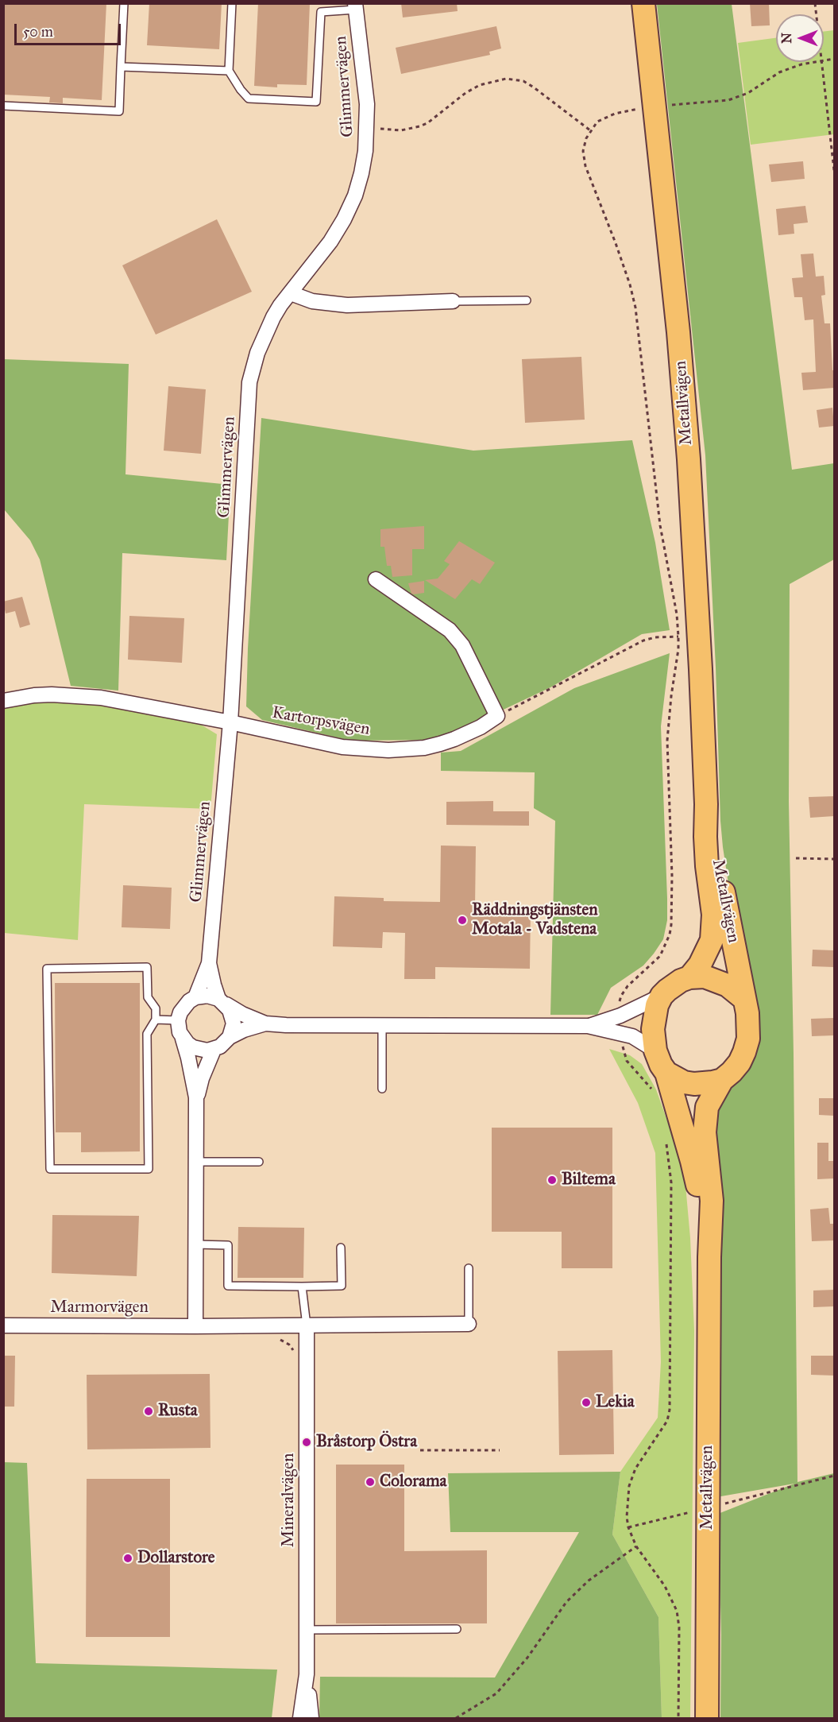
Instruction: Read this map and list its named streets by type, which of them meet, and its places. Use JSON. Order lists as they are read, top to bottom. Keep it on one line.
{"streets":{"main road":["Metallvägen"],"street":["Glimmervägen","Kartorpsvägen","Marmorvägen","Mineralvägen"]},"crossings":[["Glimmervägen","Kartorpsvägen"]],"places":["Räddningstjänsten Motala - Vadstena","Biltema","Lekia","Rusta","Bråstorp Östra","Colorama","Dollarstore"],"scale_bar":"50 m","north":"left"}
